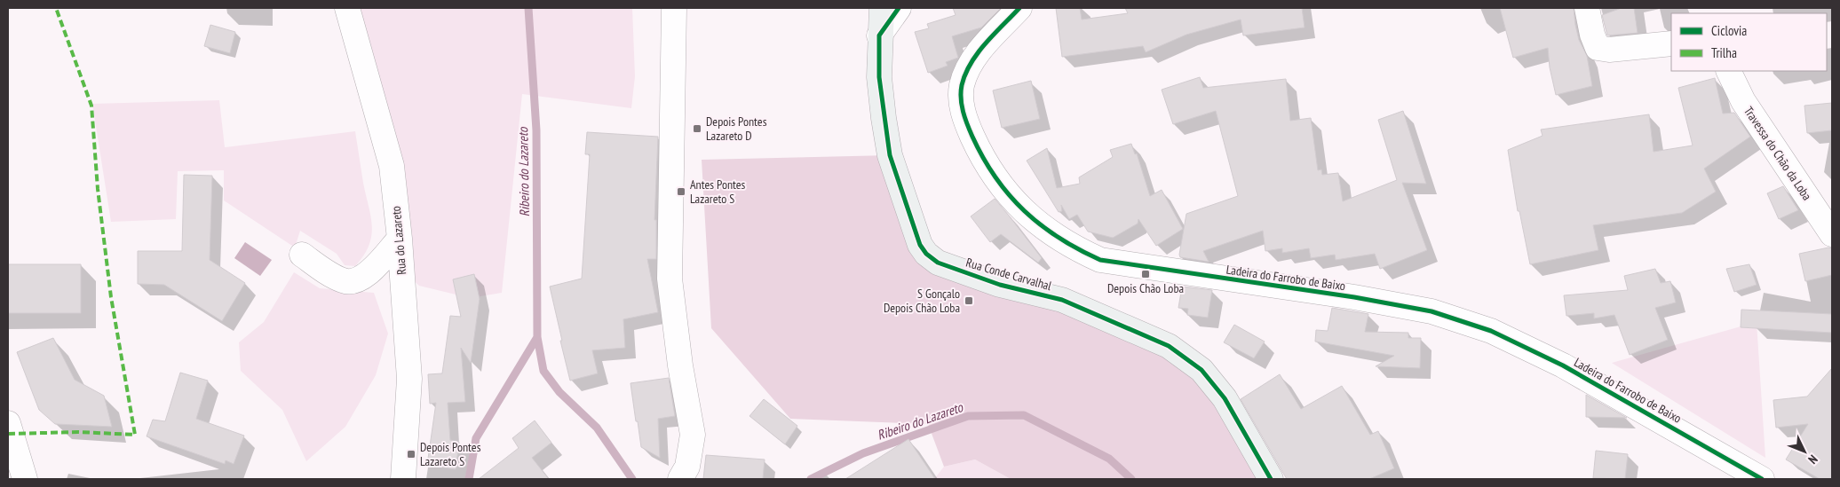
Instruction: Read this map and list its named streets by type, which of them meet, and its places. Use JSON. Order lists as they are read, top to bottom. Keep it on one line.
{"streets":{"main road":["Rua Conde Carvalhal"],"street":["Travessa do Chão da Loba","Rua do Lazareto","Ladeira do Farrobo de Baixo"]},"water":["Ribeiro do Lazareto"],"places":{"transit":["Depois Pontes Lazareto D","Antes Pontes Lazareto S","Depois Chão Loba","S Gonçalo Depois Chão Loba","Depois Pontes Lazareto S"]},"legend":["Ciclovia","Trilha"],"north":"bottom right"}
